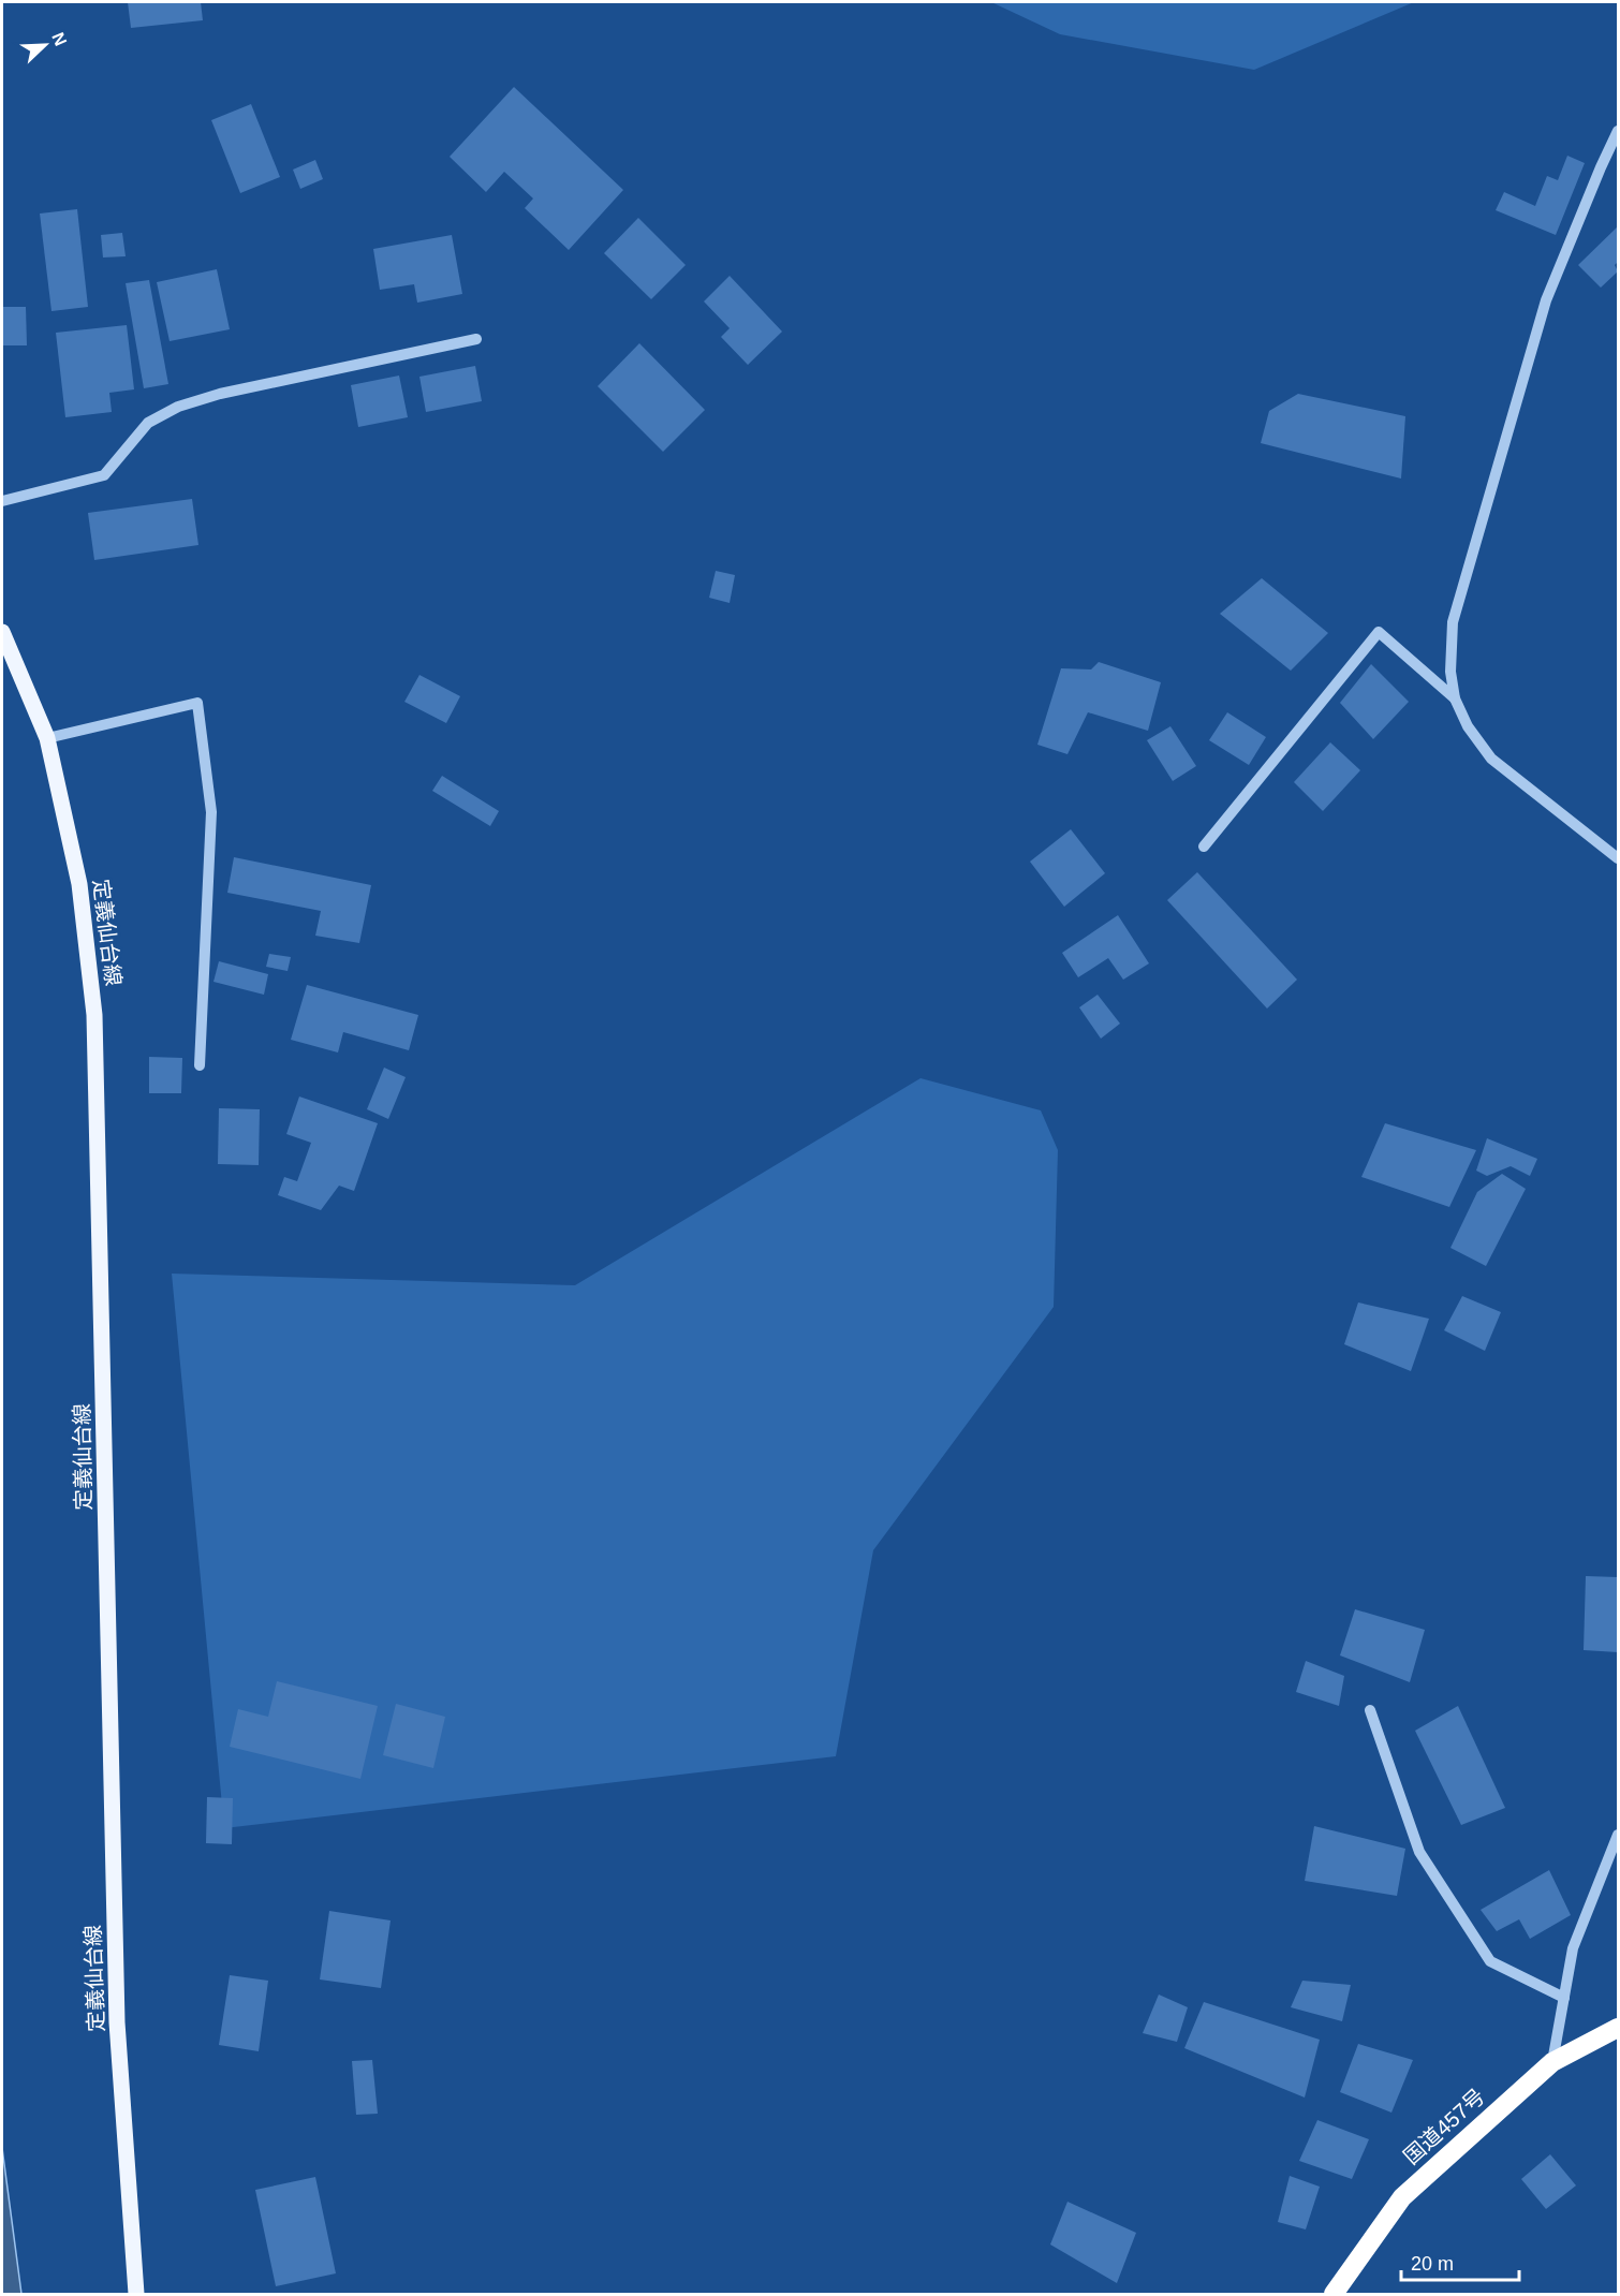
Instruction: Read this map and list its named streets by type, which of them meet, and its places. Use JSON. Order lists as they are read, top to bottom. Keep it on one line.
{"streets":{"highway":["国道457号"],"main road":["定義仙台線"]},"scale_bar":"20 m","north":"top right"}
